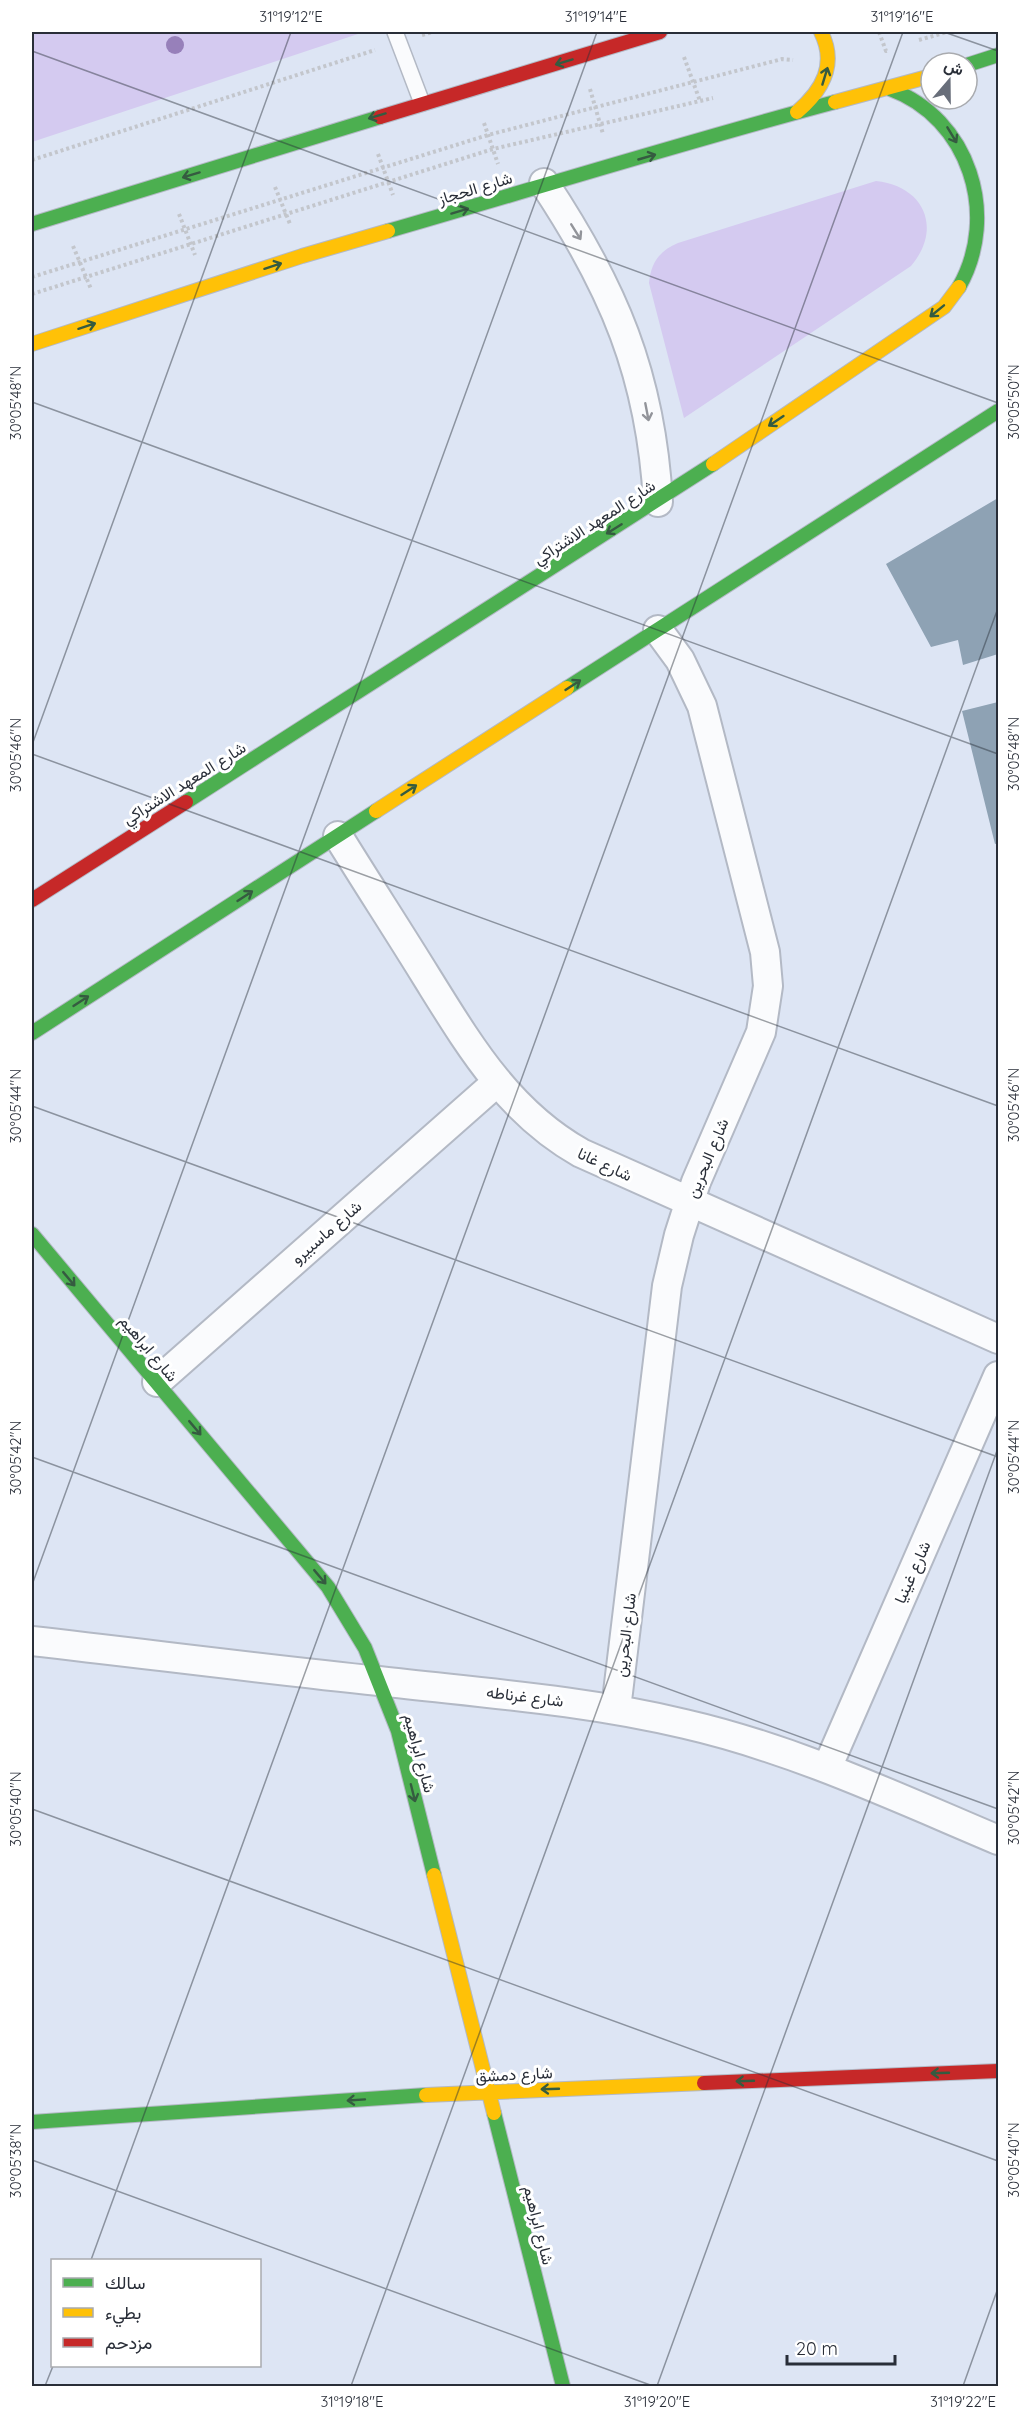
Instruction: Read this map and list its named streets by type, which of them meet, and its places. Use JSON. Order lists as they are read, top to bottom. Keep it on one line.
{"streets":{"street":["شارع الحجاز","شارع المعهد الاشتراكي","شارع البحرين","شارع غانا","شارع ماسبيرو","شارع ابراهيم","شارع غينيا","شارع غرناطه","شارع دمشق"]},"crossings":[["شارع الحجاز","شارع المعهد الاشتراكي"],["شارع البحرين","شارع غانا"],["شارع البحرين","شارع غرناطه"],["شارع غانا","شارع ماسبيرو"],["شارع ماسبيرو","شارع ابراهيم"],["شارع ابراهيم","شارع غرناطه"],["شارع ابراهيم","شارع دمشق"],["شارع غينيا","شارع غرناطه"]],"one_way":["شارع ابراهيم","شارع دمشق"],"legend":["سالك","بطيء","مزدحم"],"scale_bar":"20 m","north":"top","coordinates":["31°19'12\"E","31°19'14\"E","31°19'16\"E","30°05'50\"N","30°05'48\"N","30°05'46\"N","30°05'44\"N","30°05'42\"N","30°05'40\"N","30°05'38\"N","31°19'18\"E","31°19'20\"E","31°19'22\"E"]}
